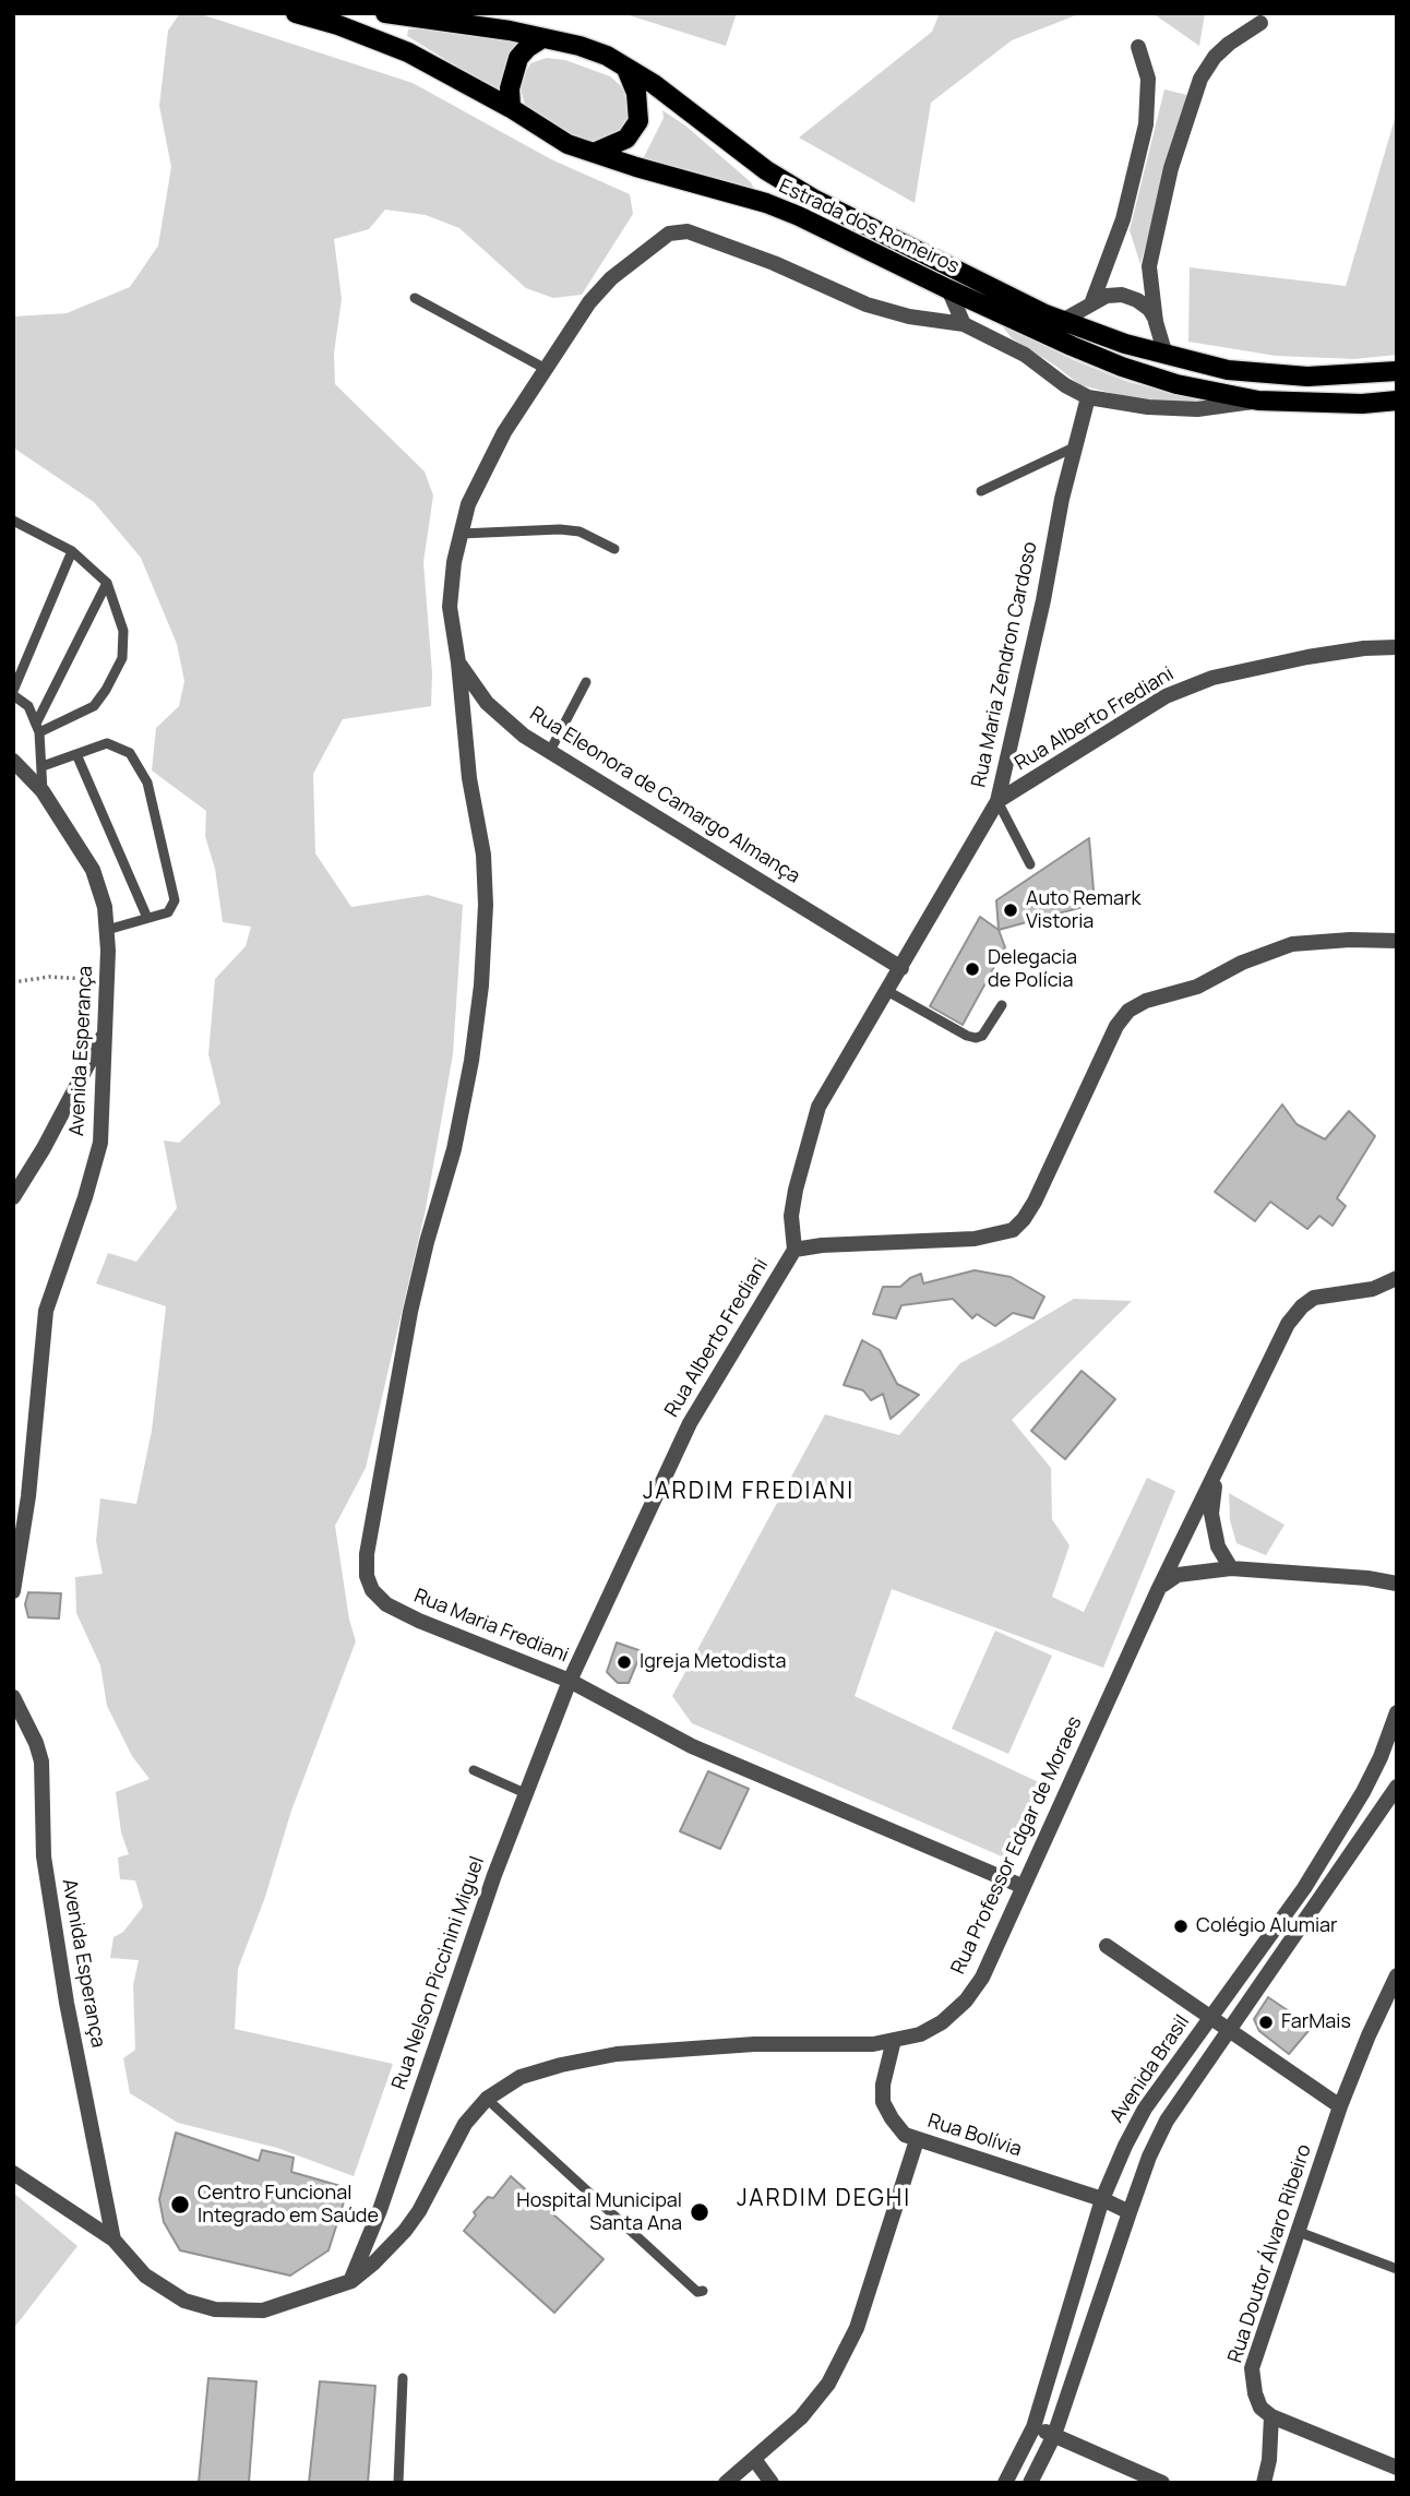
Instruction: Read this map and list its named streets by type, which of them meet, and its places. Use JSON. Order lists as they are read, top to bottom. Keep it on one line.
{"streets":{"main road":["Estrada dos Romeiros"],"street":["Rua Maria Zendron Cardoso","Rua Alberto Frediani","Rua Eleonora de Camargo Almança","Avenida Esperança","Rua Maria Frediani","Rua Professor Edgar de Moraes","Rua Nelson Piccinini Miguel","Avenida Brasil","Rua Bolívia","Rua Doutor Álvaro Ribeiro"]},"crossings":[["Rua Maria Zendron Cardoso","Rua Alberto Frediani"],["Rua Maria Zendron Cardoso","Rua Eleonora de Camargo Almança"],["Rua Alberto Frediani","Rua Maria Frediani"],["Rua Alberto Frediani","Rua Nelson Piccinini Miguel"],["Rua Eleonora de Camargo Almança","Rua Maria Frediani"],["Rua Maria Frediani","Rua Nelson Piccinini Miguel"],["Rua Professor Edgar de Moraes","Rua Nelson Piccinini Miguel"],["Rua Professor Edgar de Moraes","Rua Bolívia"],["Avenida Brasil","Rua Bolívia"]],"districts":["JARDIM FREDIANI","JARDIM DEGHI"],"places":["Auto Remark Vistoria","Delegacia de Polícia","Igreja Metodista","Colégio Alumiar","FarMais","Centro Funcional Integrado em Saúde","Hospital Municipal Santa Ana"]}
